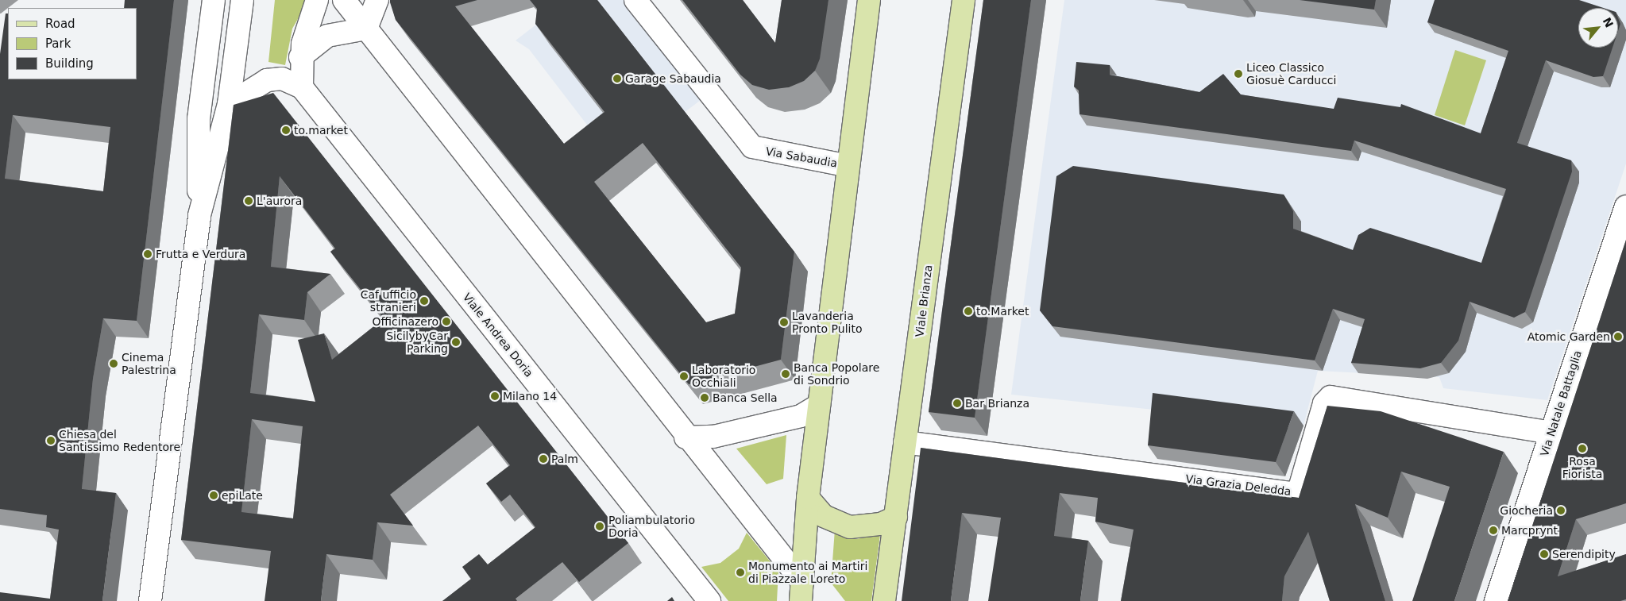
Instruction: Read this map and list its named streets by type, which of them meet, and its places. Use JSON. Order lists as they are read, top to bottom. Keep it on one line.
{"streets":{"main road":["Viale Brianza"],"street":["Via Sabaudia","Viale Andrea Doria","Via Natale Battaglia","Via Grazia Deledda"]},"crossings":[["Viale Brianza","Via Grazia Deledda"],["Via Natale Battaglia","Via Grazia Deledda"]],"places":["Liceo Classico Giosuè Carducci","Garage Sabaudia","to.market","L'aurora","Frutta e Verdura","Caf ufficio stranieri","to.Market","Officinazero","Lavanderia Pronto Pulito","Atomic Garden","SicilybyCar Parking","Cinema Palestrina","Banca Popolare di Sondrio","Laboratorio Occhiali","Milano 14","Banca Sella","Bar Brianza","Chiesa del Santissimo Redentore","Rosa Fiorista","Palm","epiLate","Giocheria","Poliambulatorio Doria","Marcprynt","Serendipity","Monumento ai Martiri di Piazzale Loreto"],"legend":["Road","Park","Building"],"north":"top right"}
